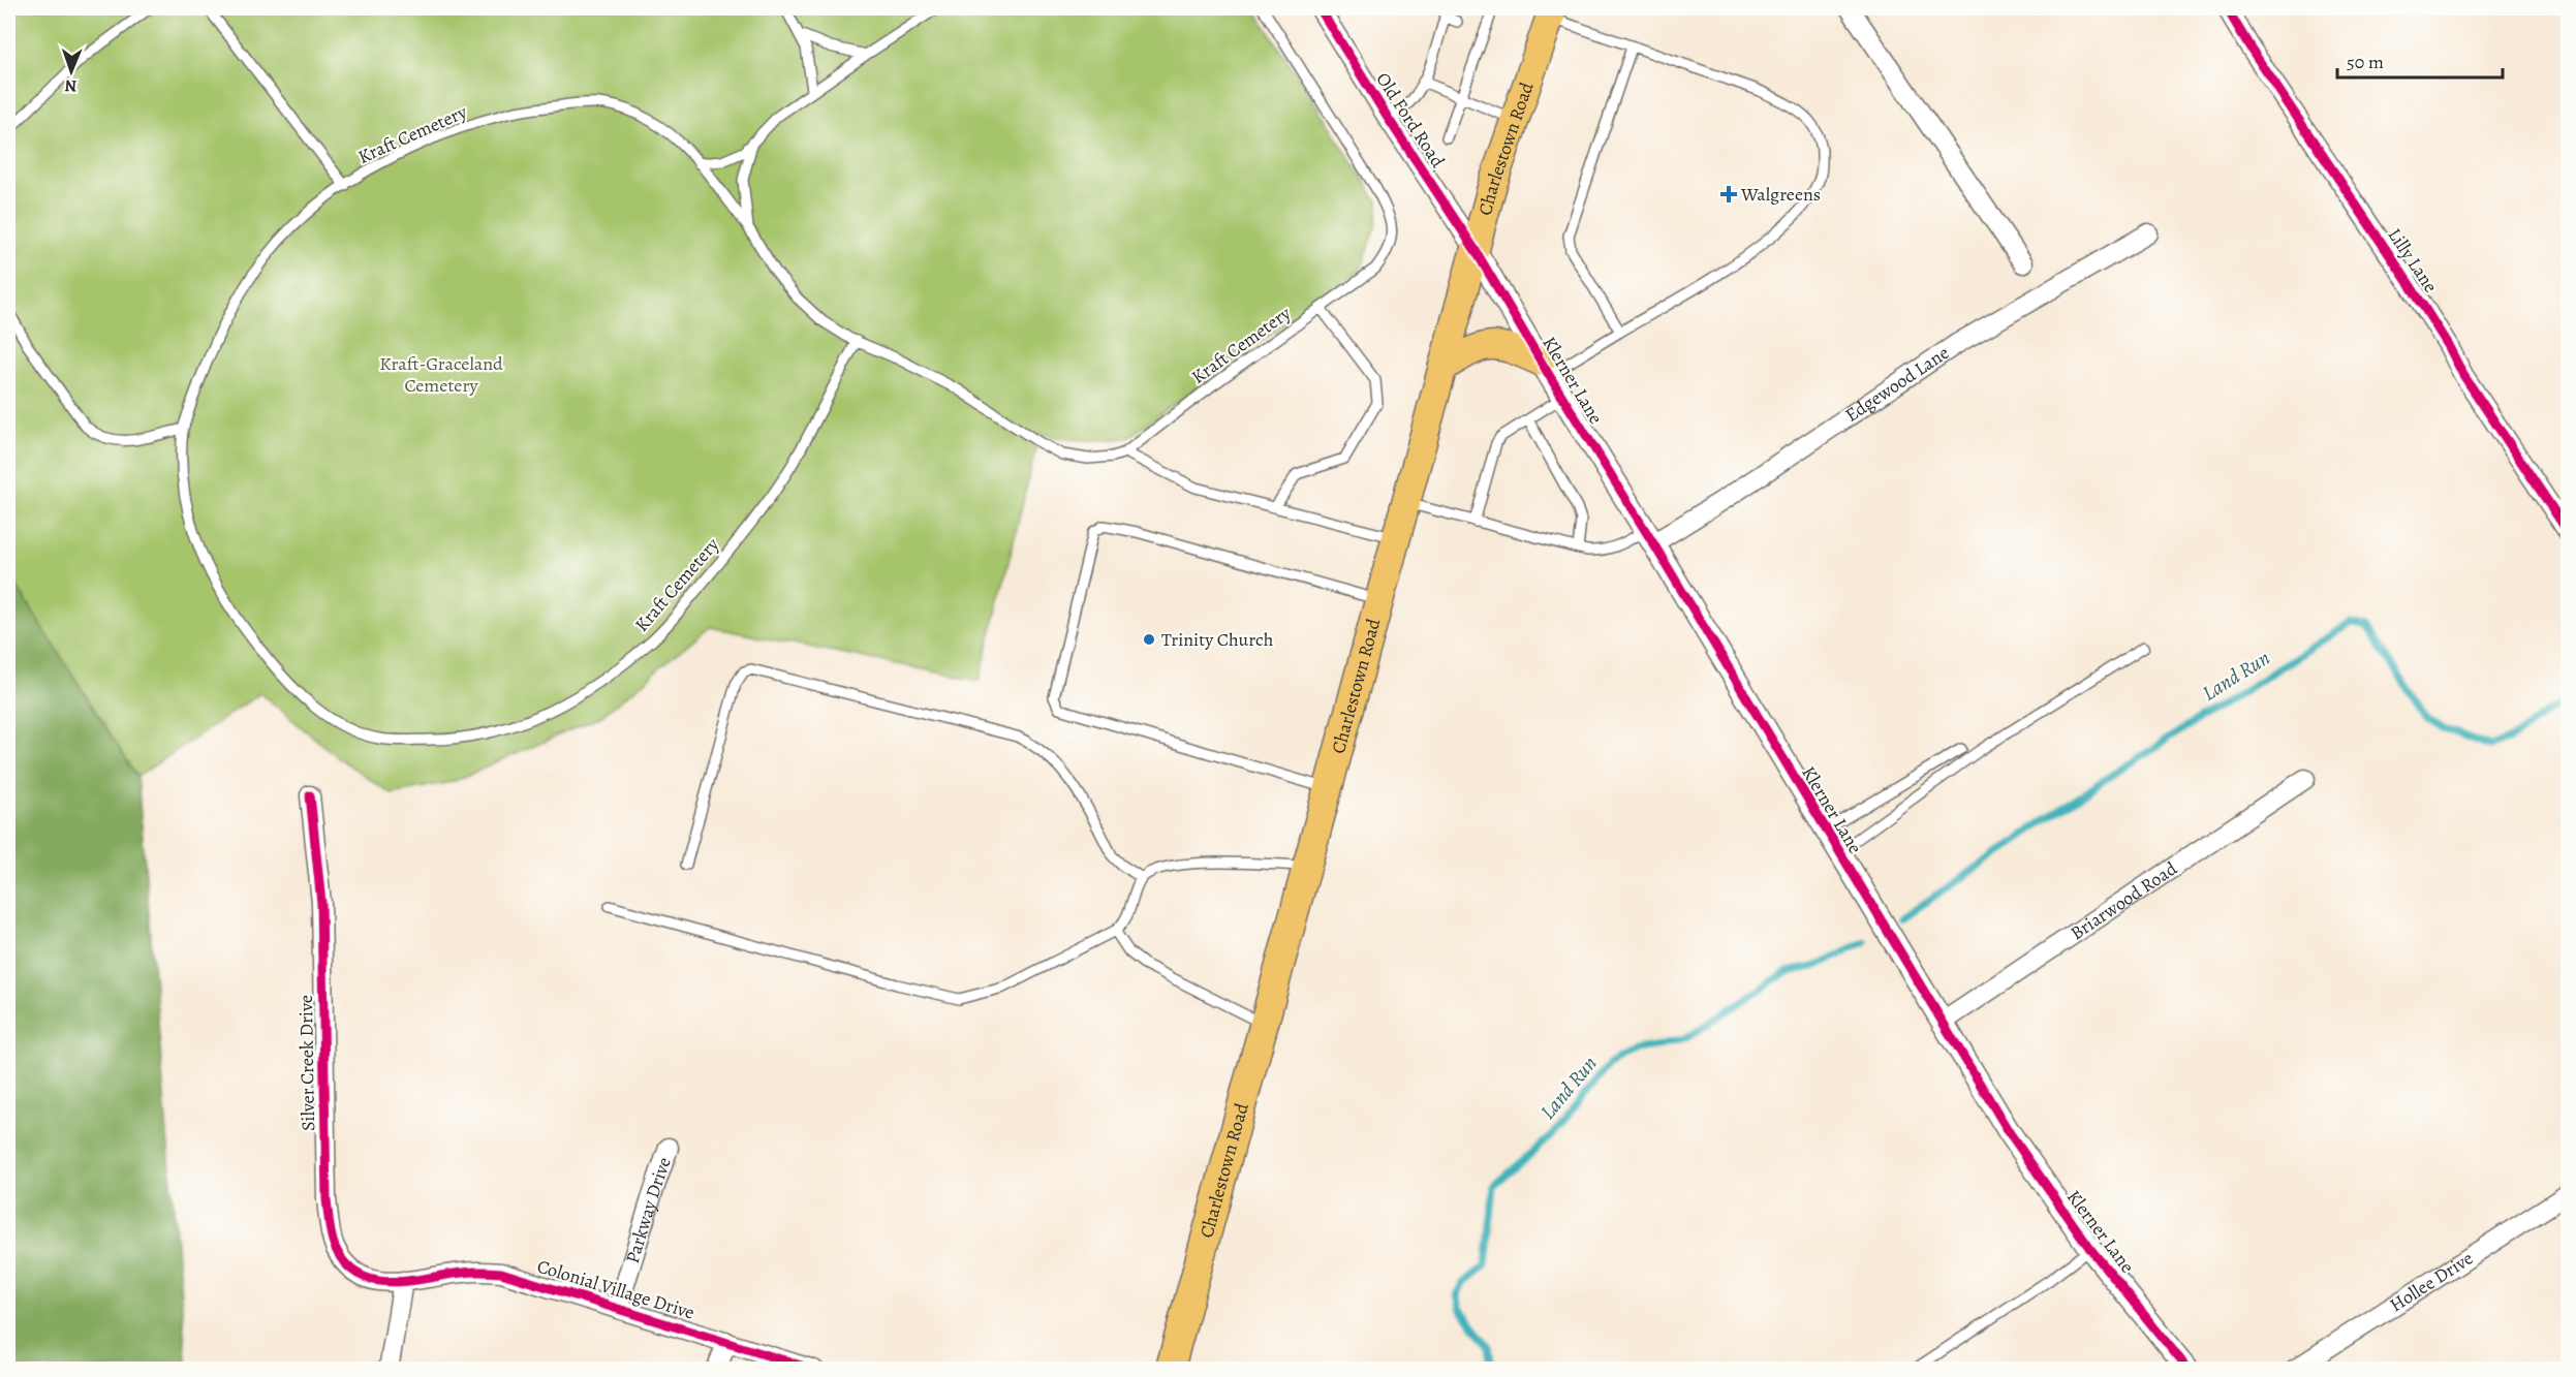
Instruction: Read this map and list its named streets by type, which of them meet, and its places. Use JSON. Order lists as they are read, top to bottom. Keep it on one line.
{"streets":{"main road":["Charlestown Road"],"street":["Old Ford Road","Lilly Lane","Klerner Lane","Edgewood Lane","Briarwood Road","Silver Creek Drive","Parkway Drive","Hollee Drive","Colonial Village Drive"],"lane":["Kraft Cemetery"]},"crossings":[["Old Ford Road","Charlestown Road"],["Old Ford Road","Klerner Lane"],["Charlestown Road","Klerner Lane"],["Klerner Lane","Edgewood Lane"],["Klerner Lane","Briarwood Road"],["Silver Creek Drive","Colonial Village Drive"],["Parkway Drive","Colonial Village Drive"]],"water":["Land Run"],"parks":["Kraft-Graceland Cemetery"],"places":{"health":["Walgreens"],"other":["Trinity Church"]},"scale_bar":"50 m","north":"bottom"}
